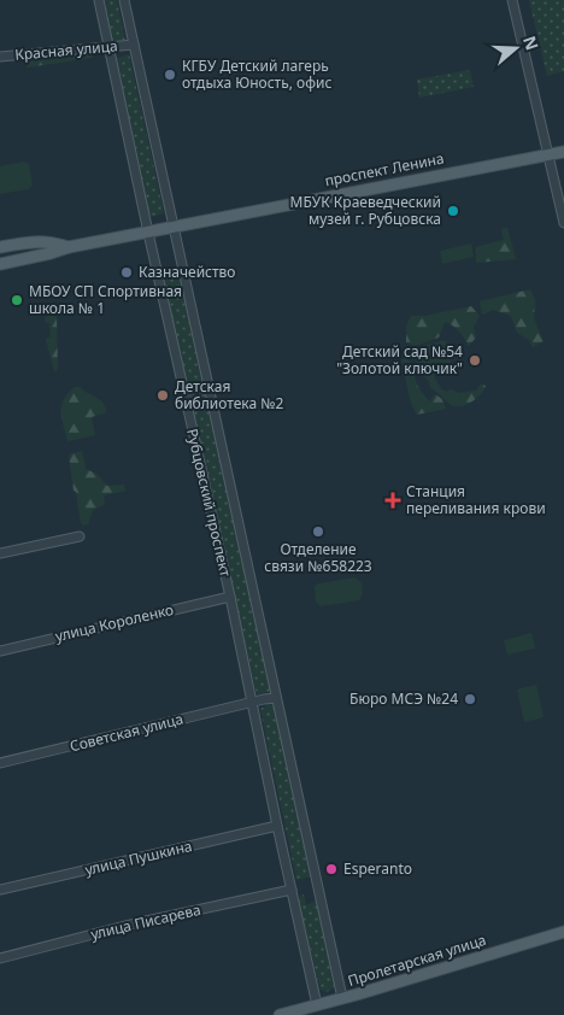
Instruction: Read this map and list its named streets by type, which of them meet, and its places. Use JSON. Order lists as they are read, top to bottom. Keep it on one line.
{"streets":{"main road":["проспект Ленина","Пролетарская улица"],"street":["Красная улица","Рубцовский проспект","улица Короленко","Советская улица","улица Пушкина","улица Писарева"]},"crossings":[["Красная улица","Рубцовский проспект"],["проспект Ленина","Рубцовский проспект"],["Рубцовский проспект","улица Короленко"],["Рубцовский проспект","Советская улица"],["Рубцовский проспект","улица Пушкина"],["Рубцовский проспект","улица Писарева"],["Рубцовский проспект","Пролетарская улица"]],"places":{"other":["КГБУ Детский лагерь отдыха Юность, офис","МБУК Краеведческий музей г. Рубцовска","Казначейство","МБОУ СП Спортивная школа № 1","Детский сад №54 \"Золотой ключик\"","Детская библиотека №2","Отделение связи №658223","Бюро МСЭ №24","Esperanto"],"health":["Станция переливания крови"]},"north":"right"}
